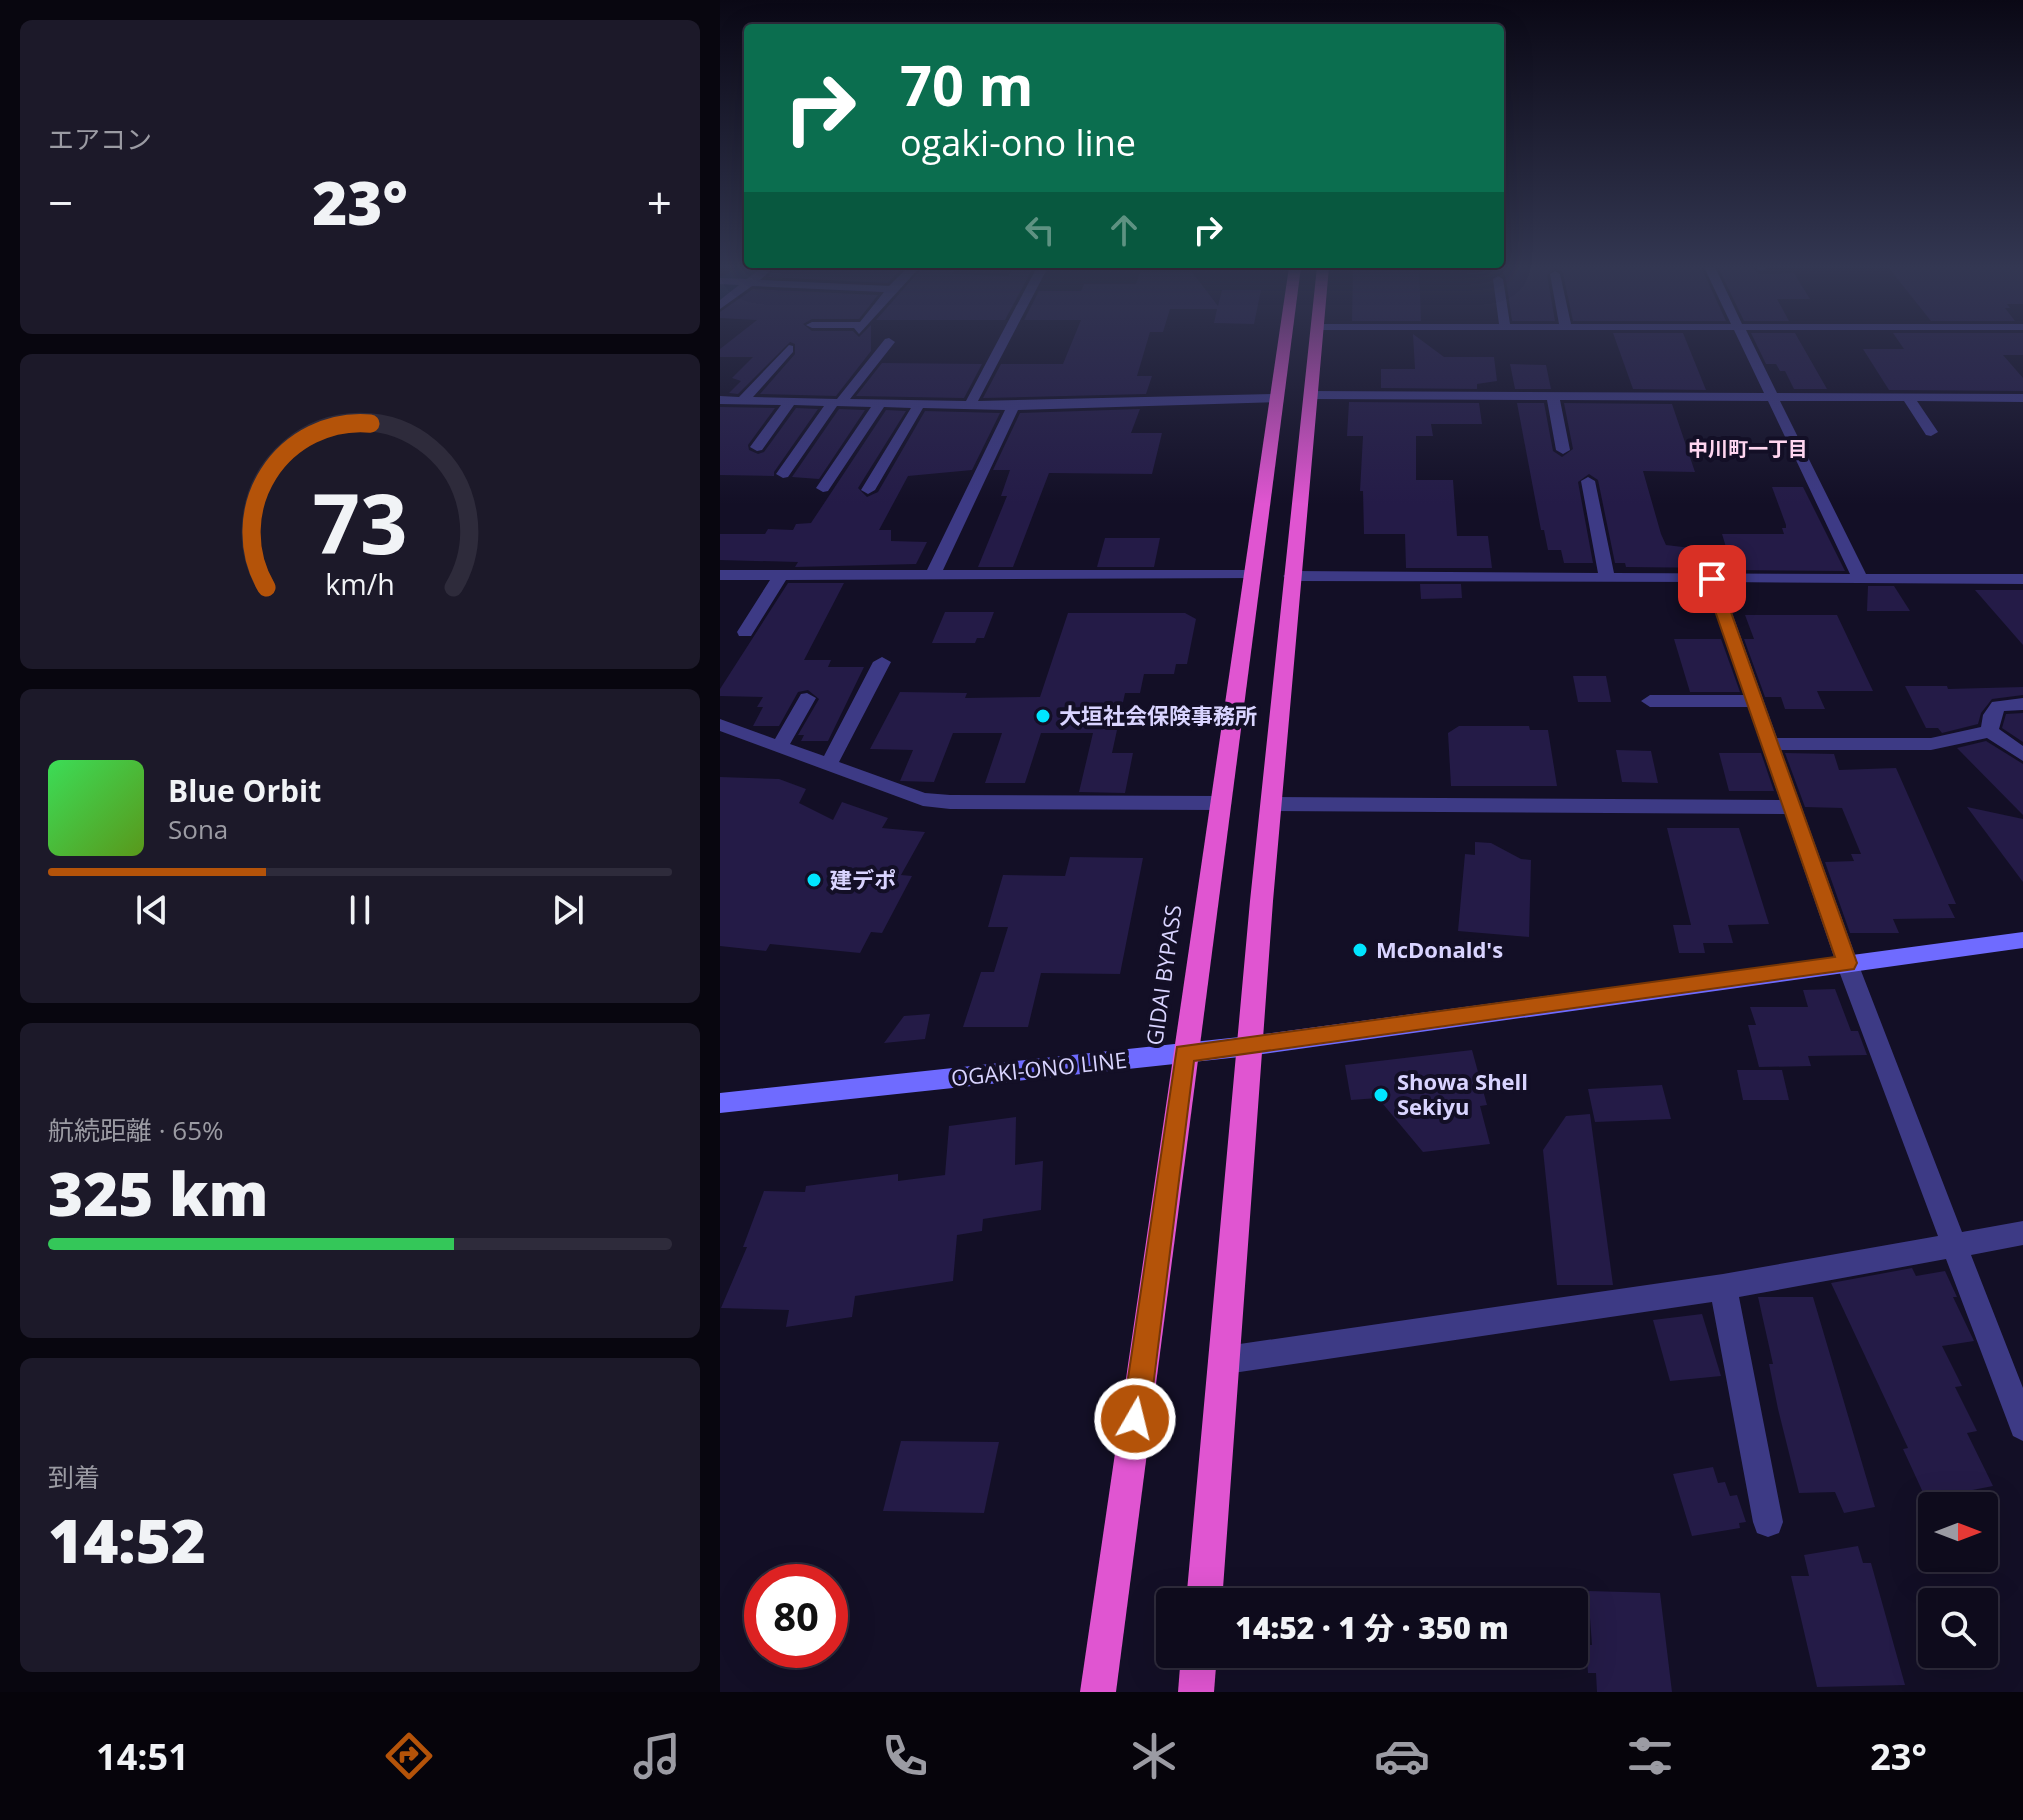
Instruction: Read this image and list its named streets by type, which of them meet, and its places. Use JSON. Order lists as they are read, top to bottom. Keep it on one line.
{"streets":{"highway":["GIDAI BYPASS"],"main road":["OGAKI-ONO LINE"]},"crossings":[["GIDAI BYPASS","OGAKI-ONO LINE"]],"districts":["中川町一丁目"],"places":["大垣社会保険事務所","建デポ","McDonald's","Showa Shell Sekiyu"],"north":"right","page":{"tile":["エアコン",["航続距離 · 65%","325 km"],["到着","14:52"]],"turn":["70 m","ogaki-ono line"],"heat":["−","23°","+"],"song":["Blue Orbit","Sona"],"limit":"80","trip":"14:52 · 1 分 · 350 m","tabs":["14:51","23°"],"gauge":["73","km/h"]}}
